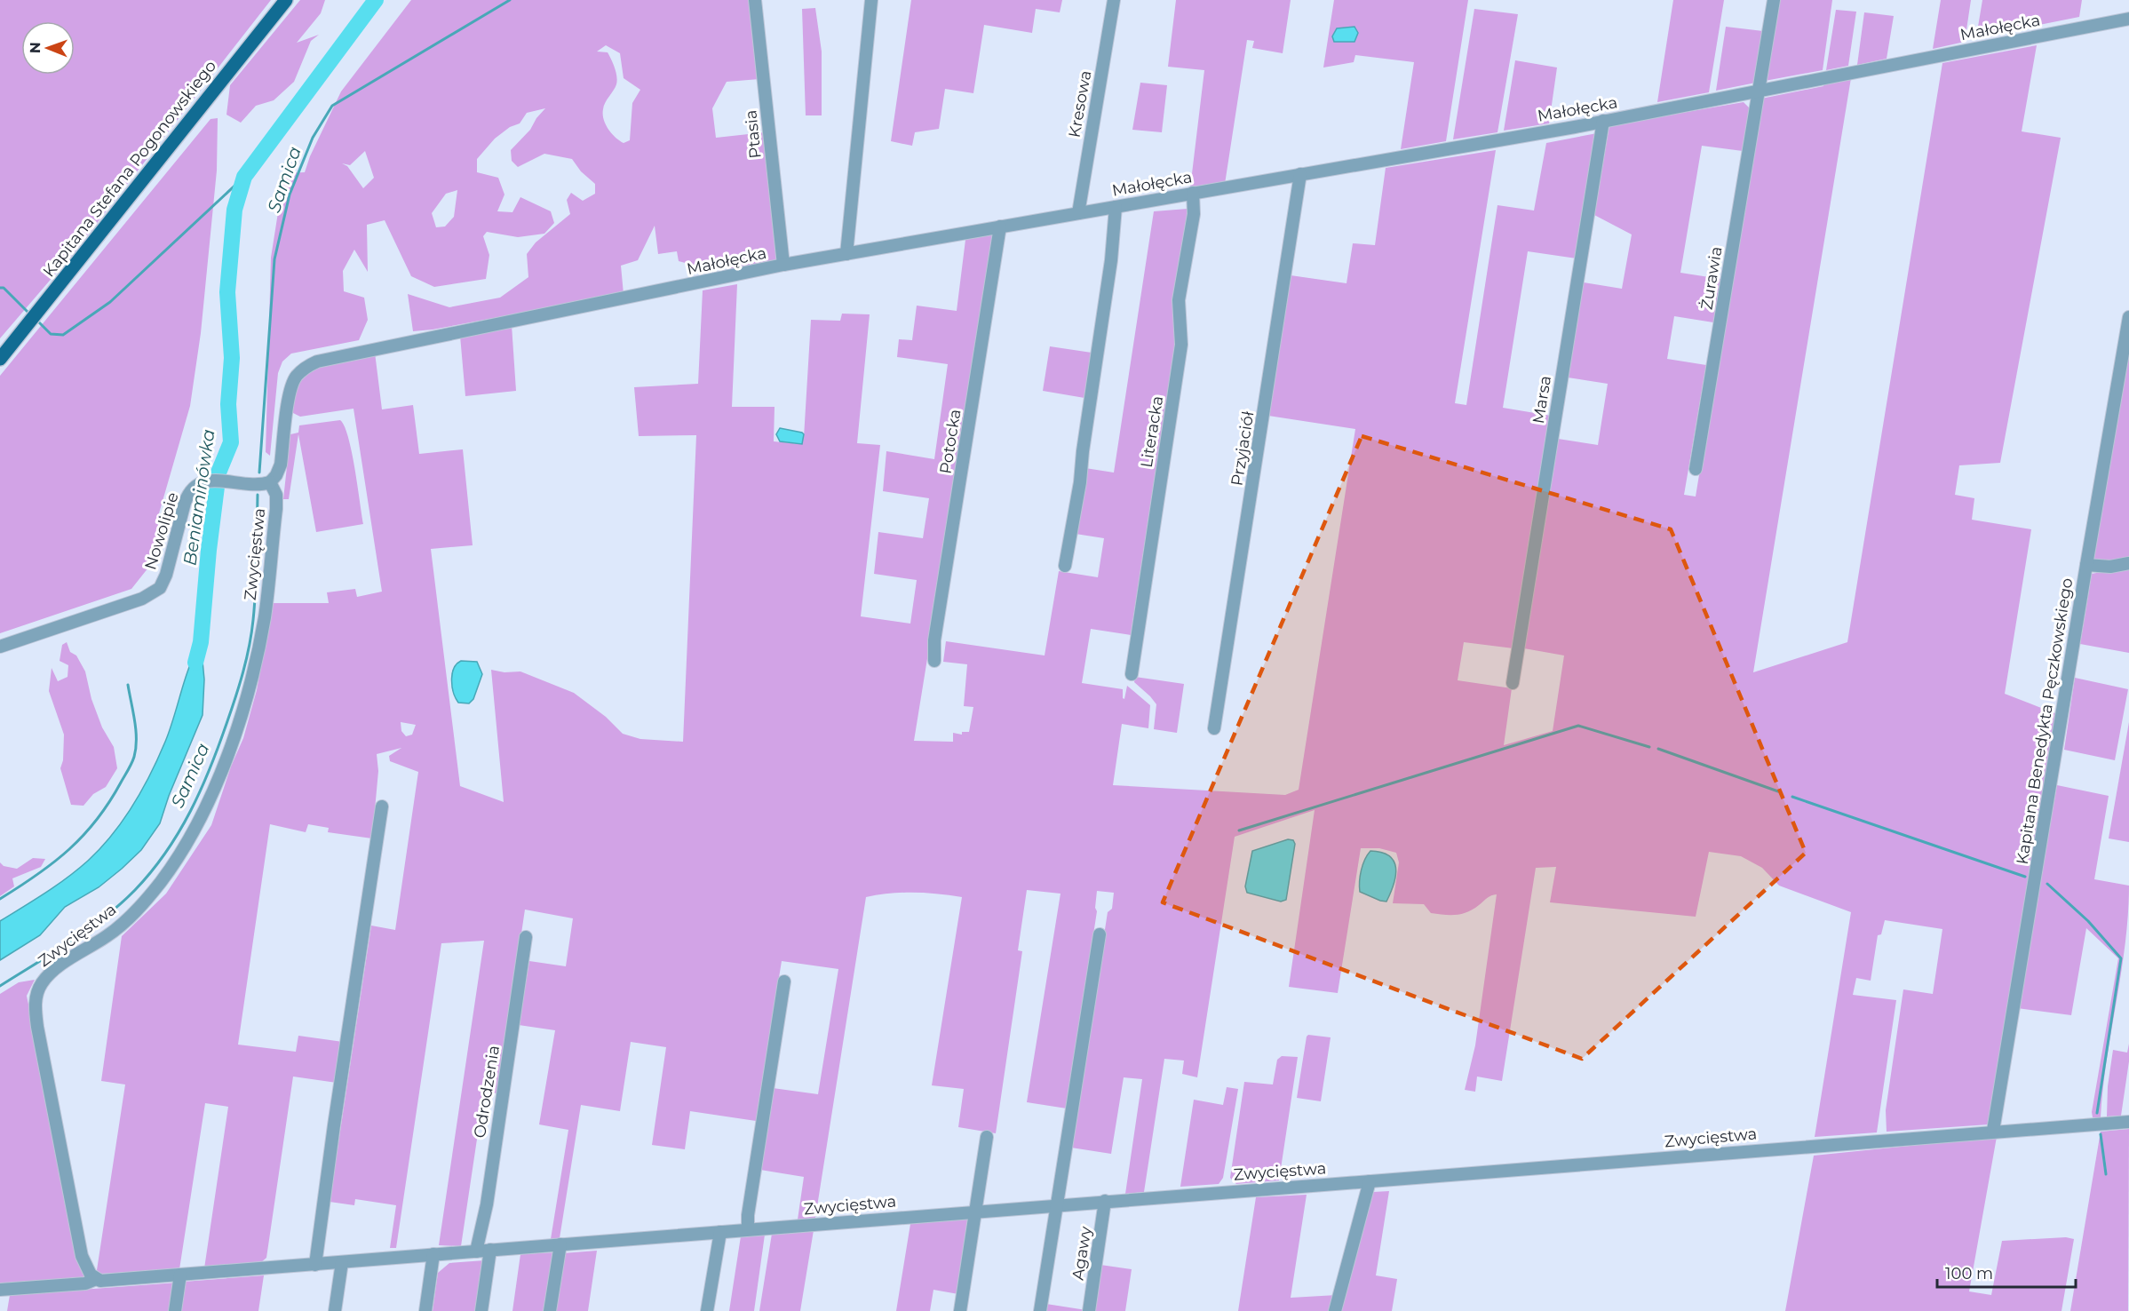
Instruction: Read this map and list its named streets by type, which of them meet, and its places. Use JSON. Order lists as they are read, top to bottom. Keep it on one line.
{"streets":{"main road":["Kapitana Stefana Pogonowskiego"],"street":["Małołęcka","Kresowa","Ptasia","Żurawia","Marsa","Literacka","Potocka","Przyjaciół","Nowolipie","Zwycięstwa","Kapitana Benedykta Pęczkowskiego","Odrodzenia","Agawy"]},"crossings":[["Małołęcka","Kresowa"],["Małołęcka","Ptasia"],["Małołęcka","Żurawia"],["Małołęcka","Marsa"],["Małołęcka","Literacka"],["Małołęcka","Potocka"],["Małołęcka","Przyjaciół"],["Małołęcka","Nowolipie"],["Małołęcka","Zwycięstwa"],["Nowolipie","Zwycięstwa"],["Zwycięstwa","Kapitana Benedykta Pęczkowskiego"],["Zwycięstwa","Odrodzenia"],["Zwycięstwa","Agawy"]],"water":["Samica","Beniaminówka"],"scale_bar":"100 m","north":"left"}
